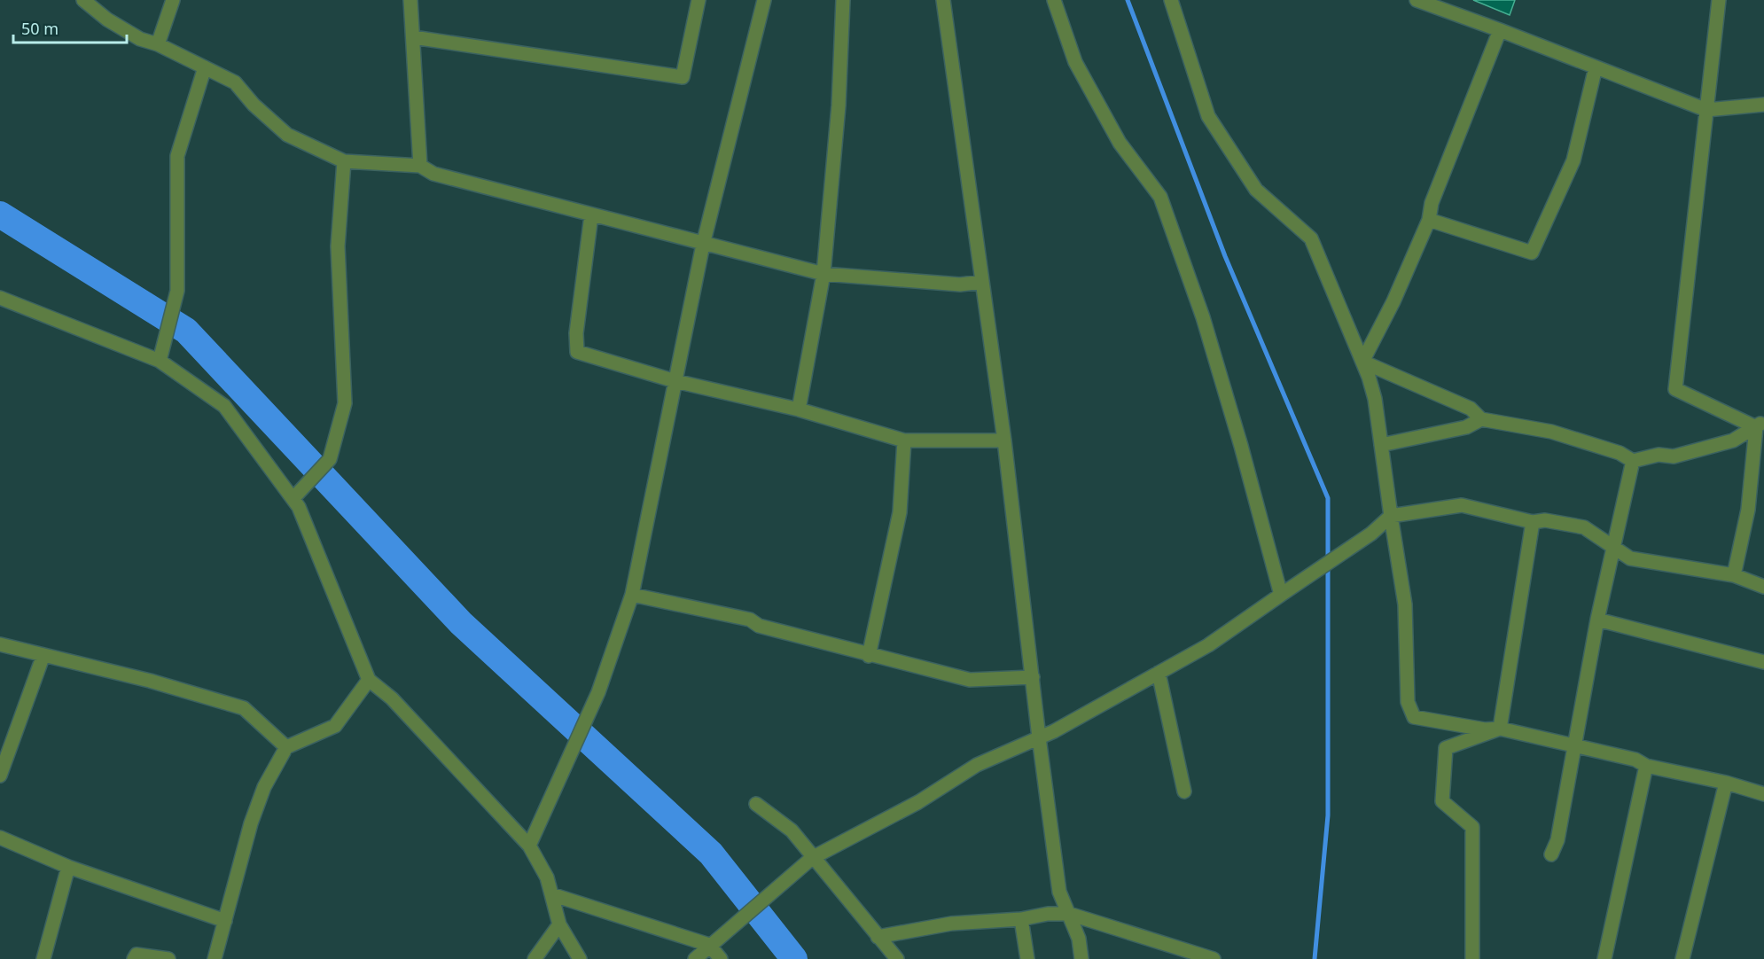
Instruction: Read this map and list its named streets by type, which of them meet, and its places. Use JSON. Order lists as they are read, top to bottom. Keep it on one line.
{"scale_bar":"50 m"}
